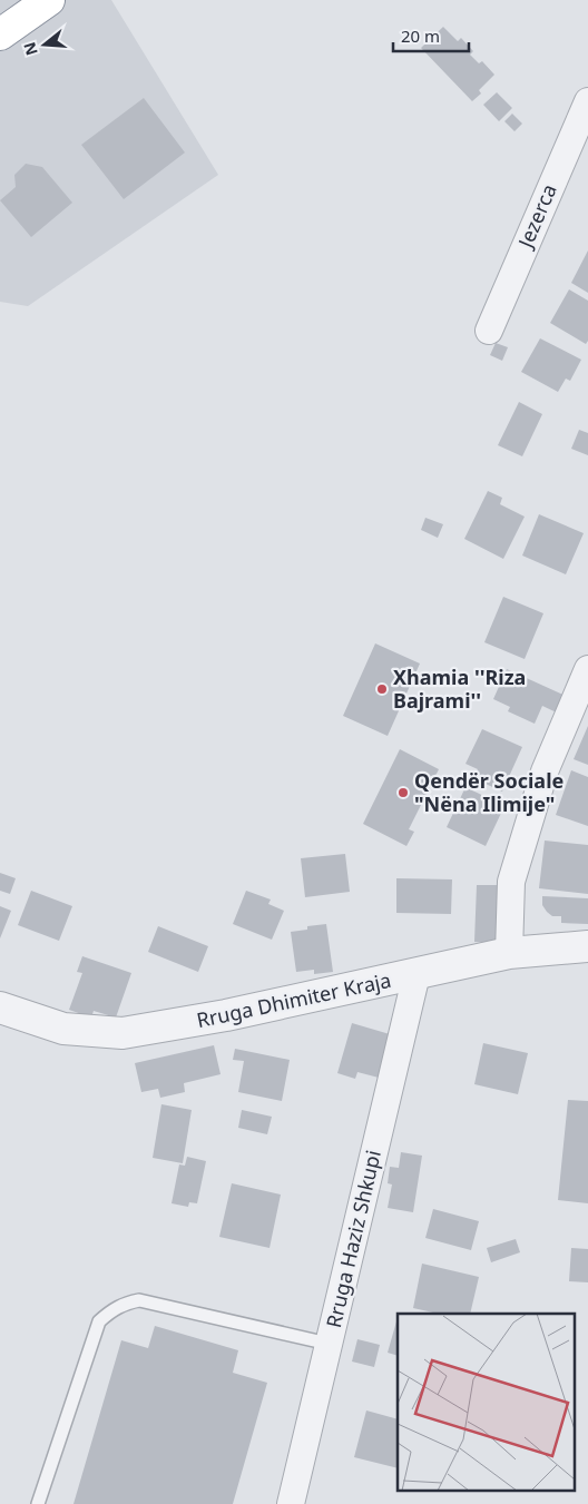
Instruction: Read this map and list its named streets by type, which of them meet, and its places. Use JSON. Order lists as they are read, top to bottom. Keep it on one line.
{"streets":{"street":["Jezerca","Rruga Dhimiter Kraja","Rruga Haziz Shkupi"]},"crossings":[["Rruga Dhimiter Kraja","Rruga Haziz Shkupi"]],"places":["Xhamia ''Riza Bajrami''","Qendër Sociale \"Nëna Ilimije\""],"scale_bar":"20 m","north":"left"}
